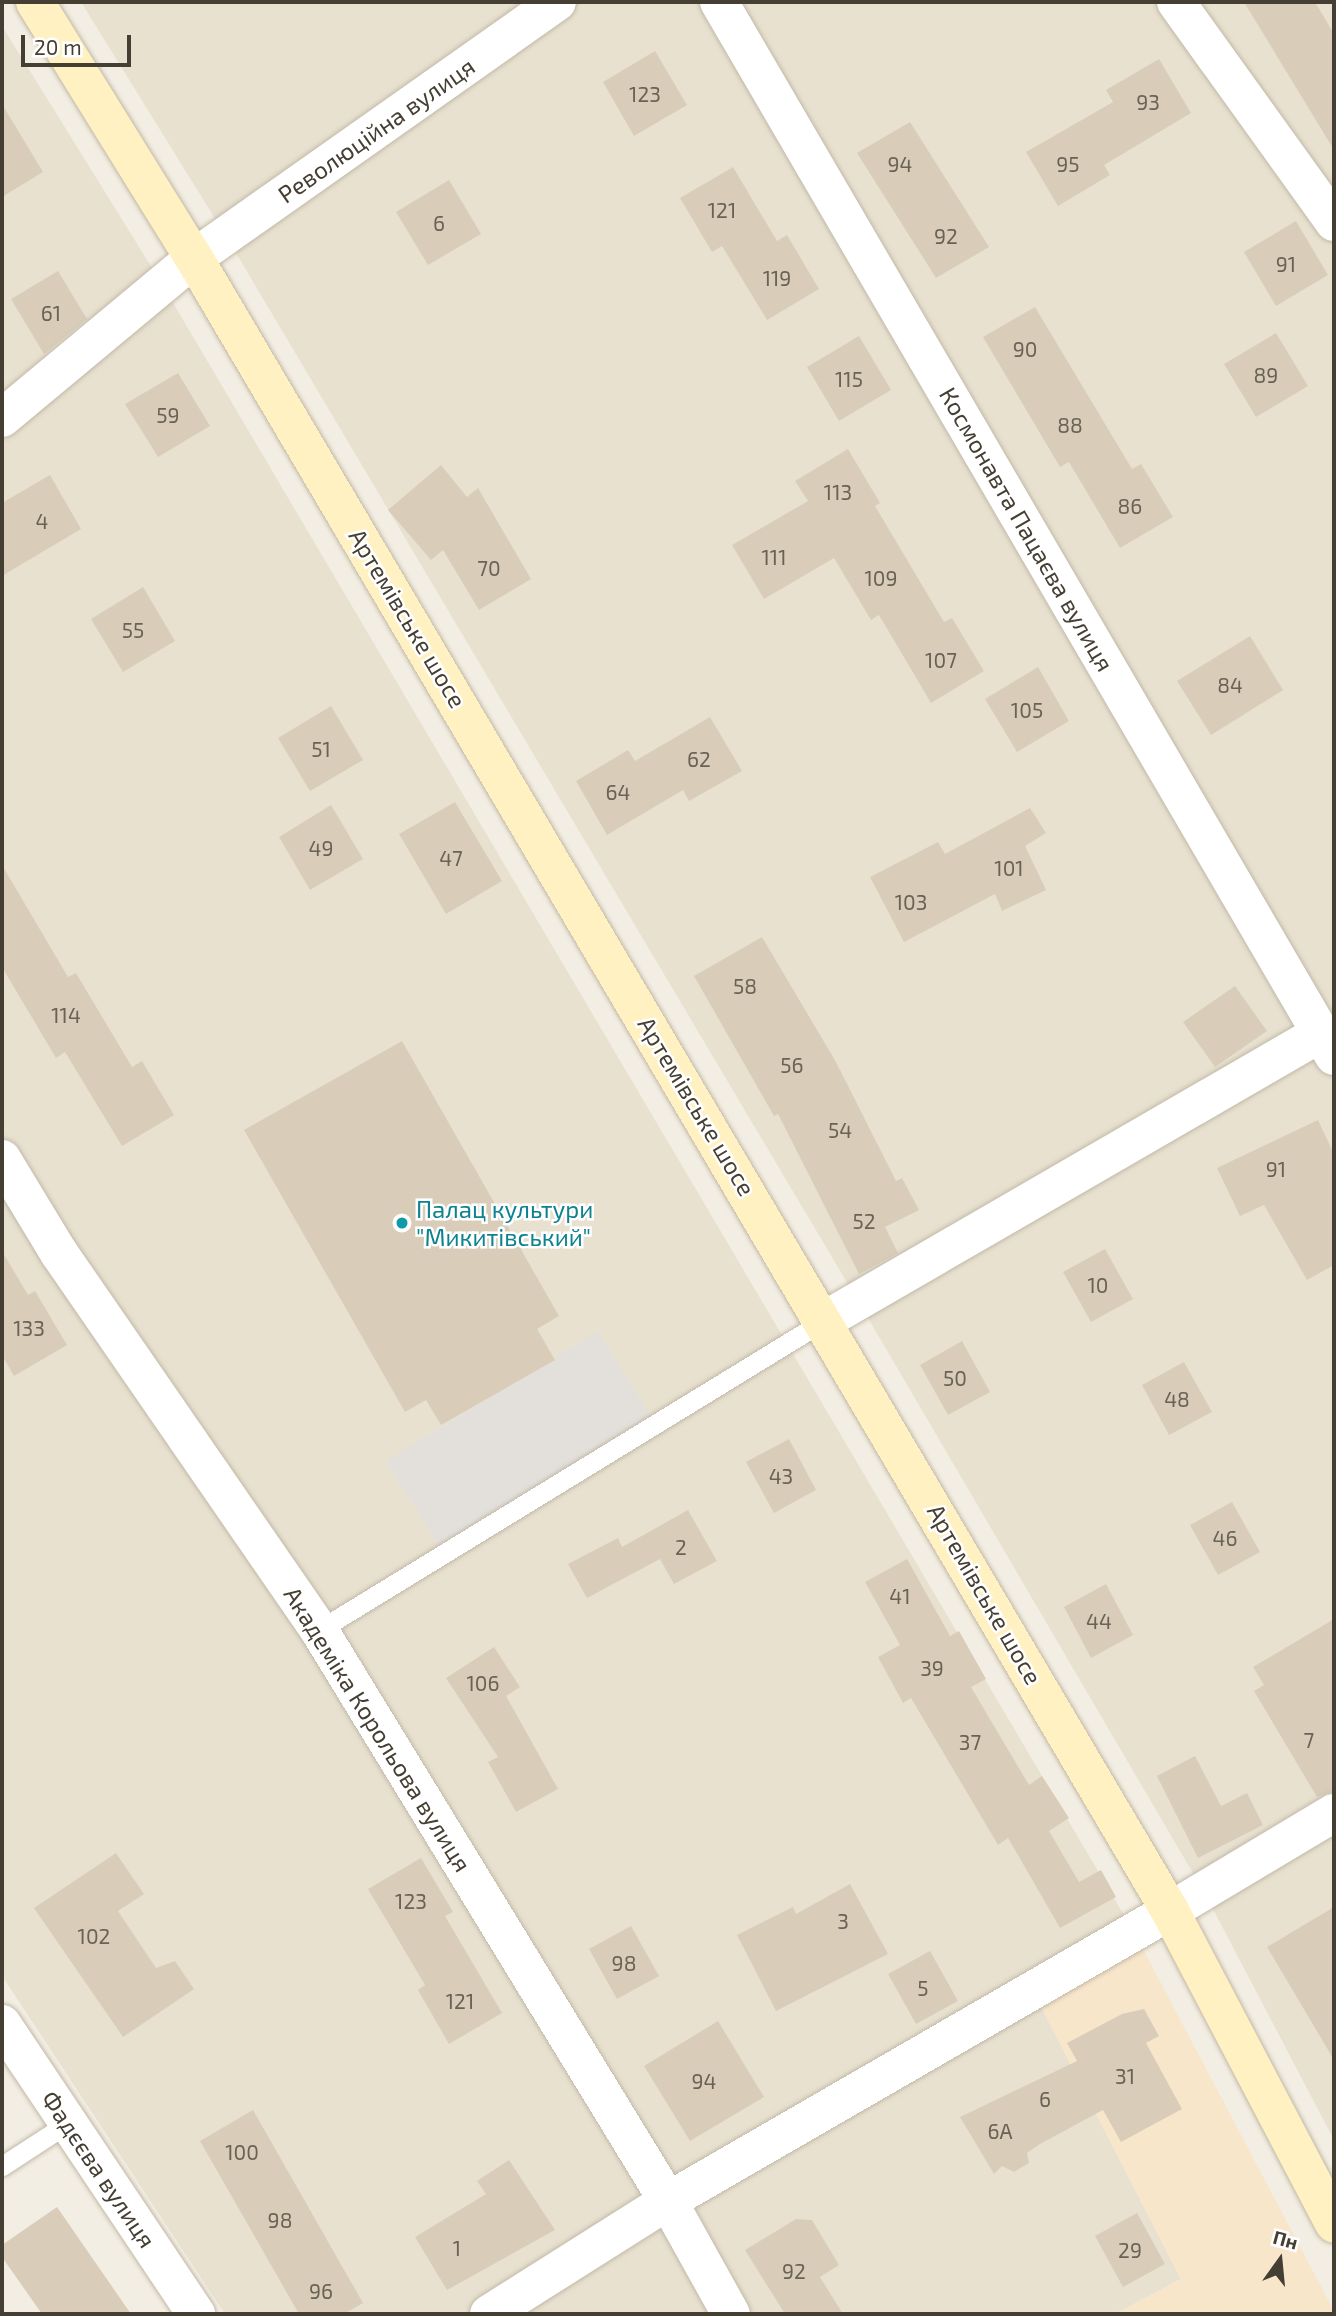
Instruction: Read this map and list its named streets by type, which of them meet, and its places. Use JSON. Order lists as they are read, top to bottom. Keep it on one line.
{"streets":{"main road":["Артемівське шосе"],"street":["Революційна вулиця","Космонавта Пацаєва вулиця","Академіка Корольова вулиця","Фадєєва вулиця"]},"crossings":[["Революційна вулиця","Артемівське шосе"]],"places":["Палац культури \"Микитівський\""],"house_numbers":["123","93","94","95","121","6","92","91","119","61","90","89","115","59","88","113","86","4","111","70","109","55","107","84","105","51","62","64","49","47","101","103","58","114","56","54","91","52","10","133","50","48","43","46","2","41","44","39","106","7","37","123","3","102","98","5","121","31","94","6","6А","100","98","1","29","92","96"],"scale_bar":"20 m","north":"top"}
